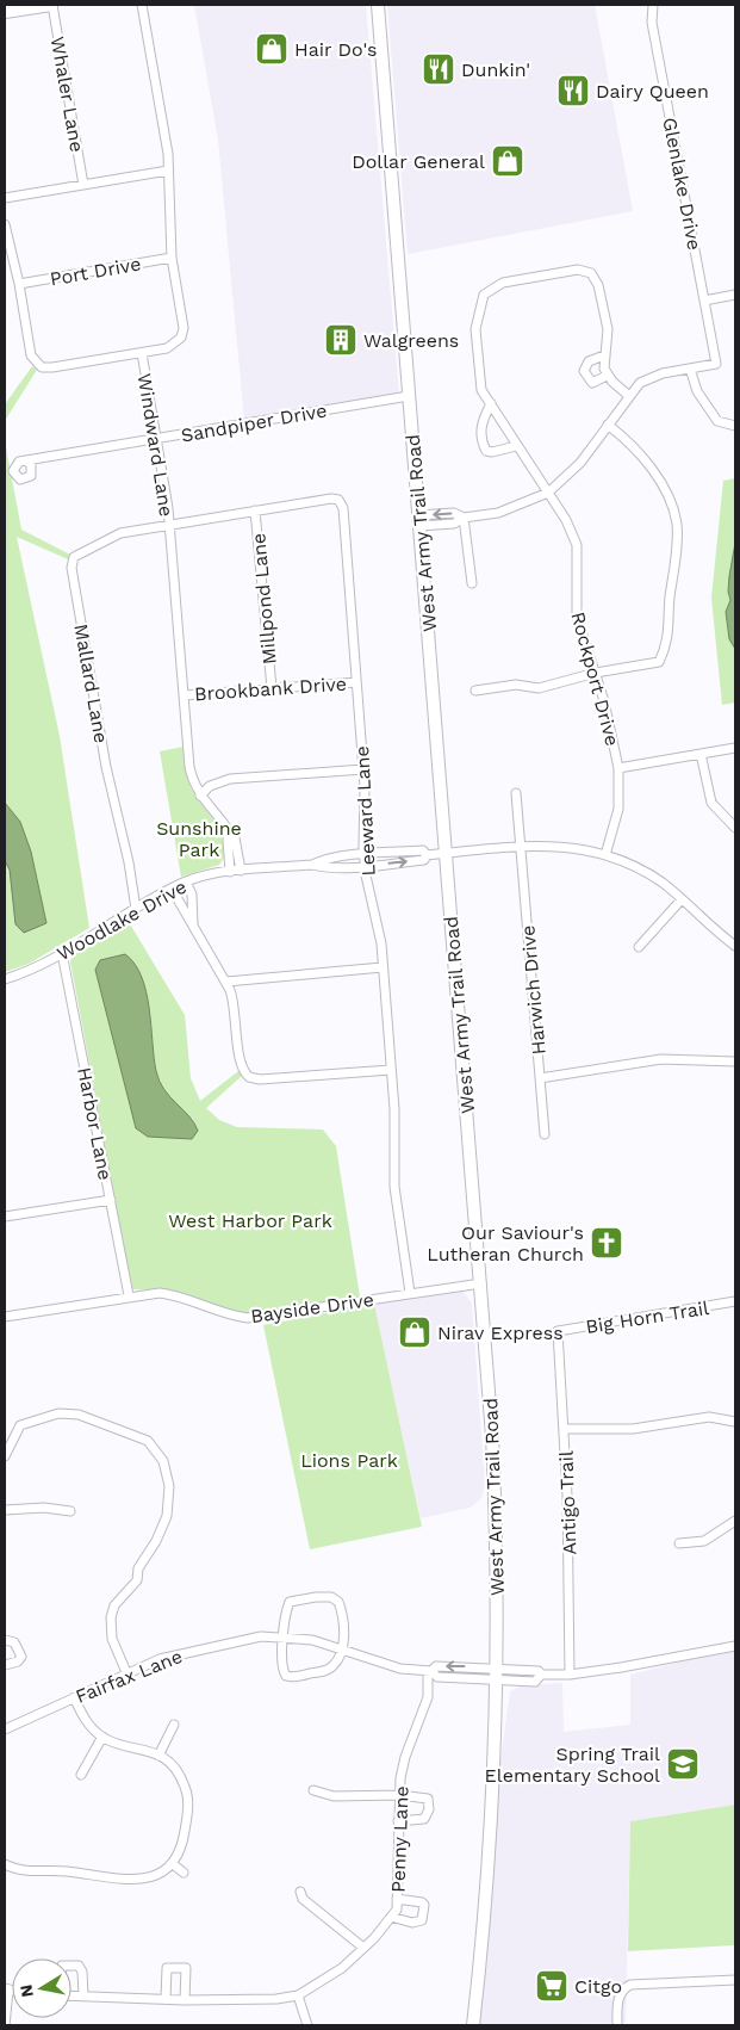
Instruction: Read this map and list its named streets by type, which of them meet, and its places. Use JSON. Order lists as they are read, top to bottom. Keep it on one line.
{"streets":{"main road":["West Army Trail Road"],"street":["Whaler Lane","Glenlake Drive","Port Drive","Sandpiper Drive","Windward Lane","Millpond Lane","Rockport Drive","Mallard Lane","Brookbank Drive","Leeward Lane","Woodlake Drive","Harwich Drive","Harbor Lane","Bayside Drive","Big Horn Trail","Antigo Trail","Fairfax Lane","Penny Lane"]},"crossings":[["Port Drive","Windward Lane"],["Sandpiper Drive","Windward Lane"],["Sandpiper Drive","West Army Trail Road"],["Windward Lane","Mallard Lane"],["Windward Lane","Brookbank Drive"],["Windward Lane","Leeward Lane"],["Windward Lane","Woodlake Drive"],["West Army Trail Road","Woodlake Drive"],["West Army Trail Road","Bayside Drive"],["West Army Trail Road","Fairfax Lane"],["Millpond Lane","Brookbank Drive"],["Millpond Lane","Leeward Lane"],["Rockport Drive","Woodlake Drive"],["Mallard Lane","Leeward Lane"],["Mallard Lane","Woodlake Drive"],["Brookbank Drive","Leeward Lane"],["Leeward Lane","Woodlake Drive"],["Leeward Lane","Bayside Drive"],["Woodlake Drive","Harwich Drive"],["Woodlake Drive","Harbor Lane"],["Harbor Lane","Bayside Drive"],["Big Horn Trail","Antigo Trail"],["Antigo Trail","Fairfax Lane"],["Fairfax Lane","Penny Lane"]],"parks":["Sunshine Park","West Harbor Park","Lions Park"],"places":{"shop":["Hair Do's","Dollar General","Nirav Express"],"restaurant":["Dunkin'","Dairy Queen"],"building":["Walgreens"],"church":["Our Saviour's Lutheran Church"],"school or university":["Spring Trail Elementary School"],"supermarket":["Citgo"]},"north":"left"}
